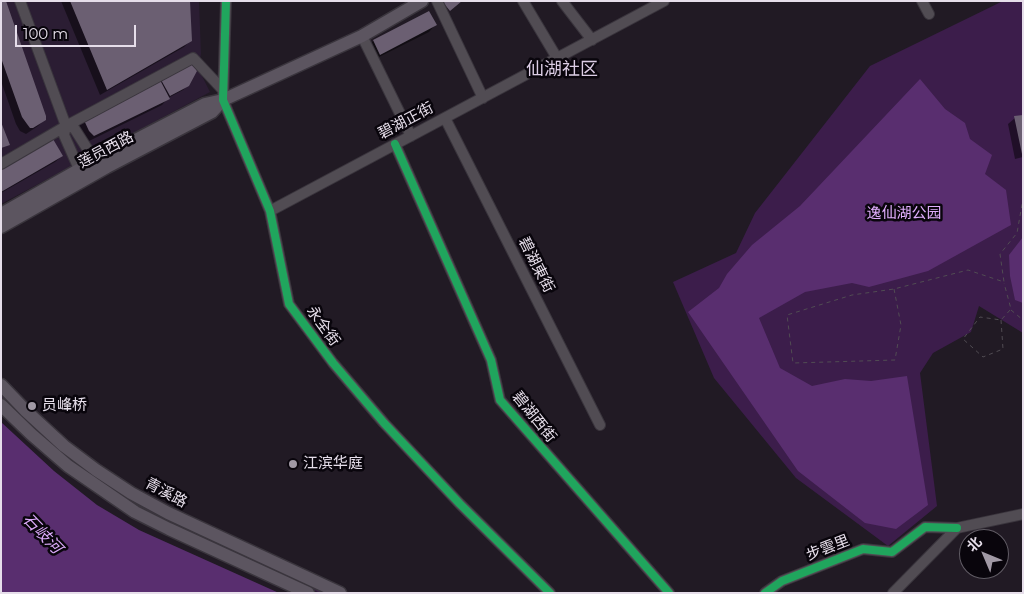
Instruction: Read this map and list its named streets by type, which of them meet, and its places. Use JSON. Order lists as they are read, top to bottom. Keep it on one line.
{"streets":{"main road":["莲员西路","青溪路"],"street":["碧湖正街","碧湖東街","永全街","碧湖西街","步雲里"]},"crossings":[["碧湖正街","碧湖東街"],["碧湖正街","永全街"],["碧湖正街","碧湖西街"],["莲员西路","永全街"]],"districts":["仙湖社区"],"water":["石岐河"],"parks":["逸仙湖公园"],"places":["员峰桥","江滨华庭"],"scale_bar":"100 m","north":"top left"}
